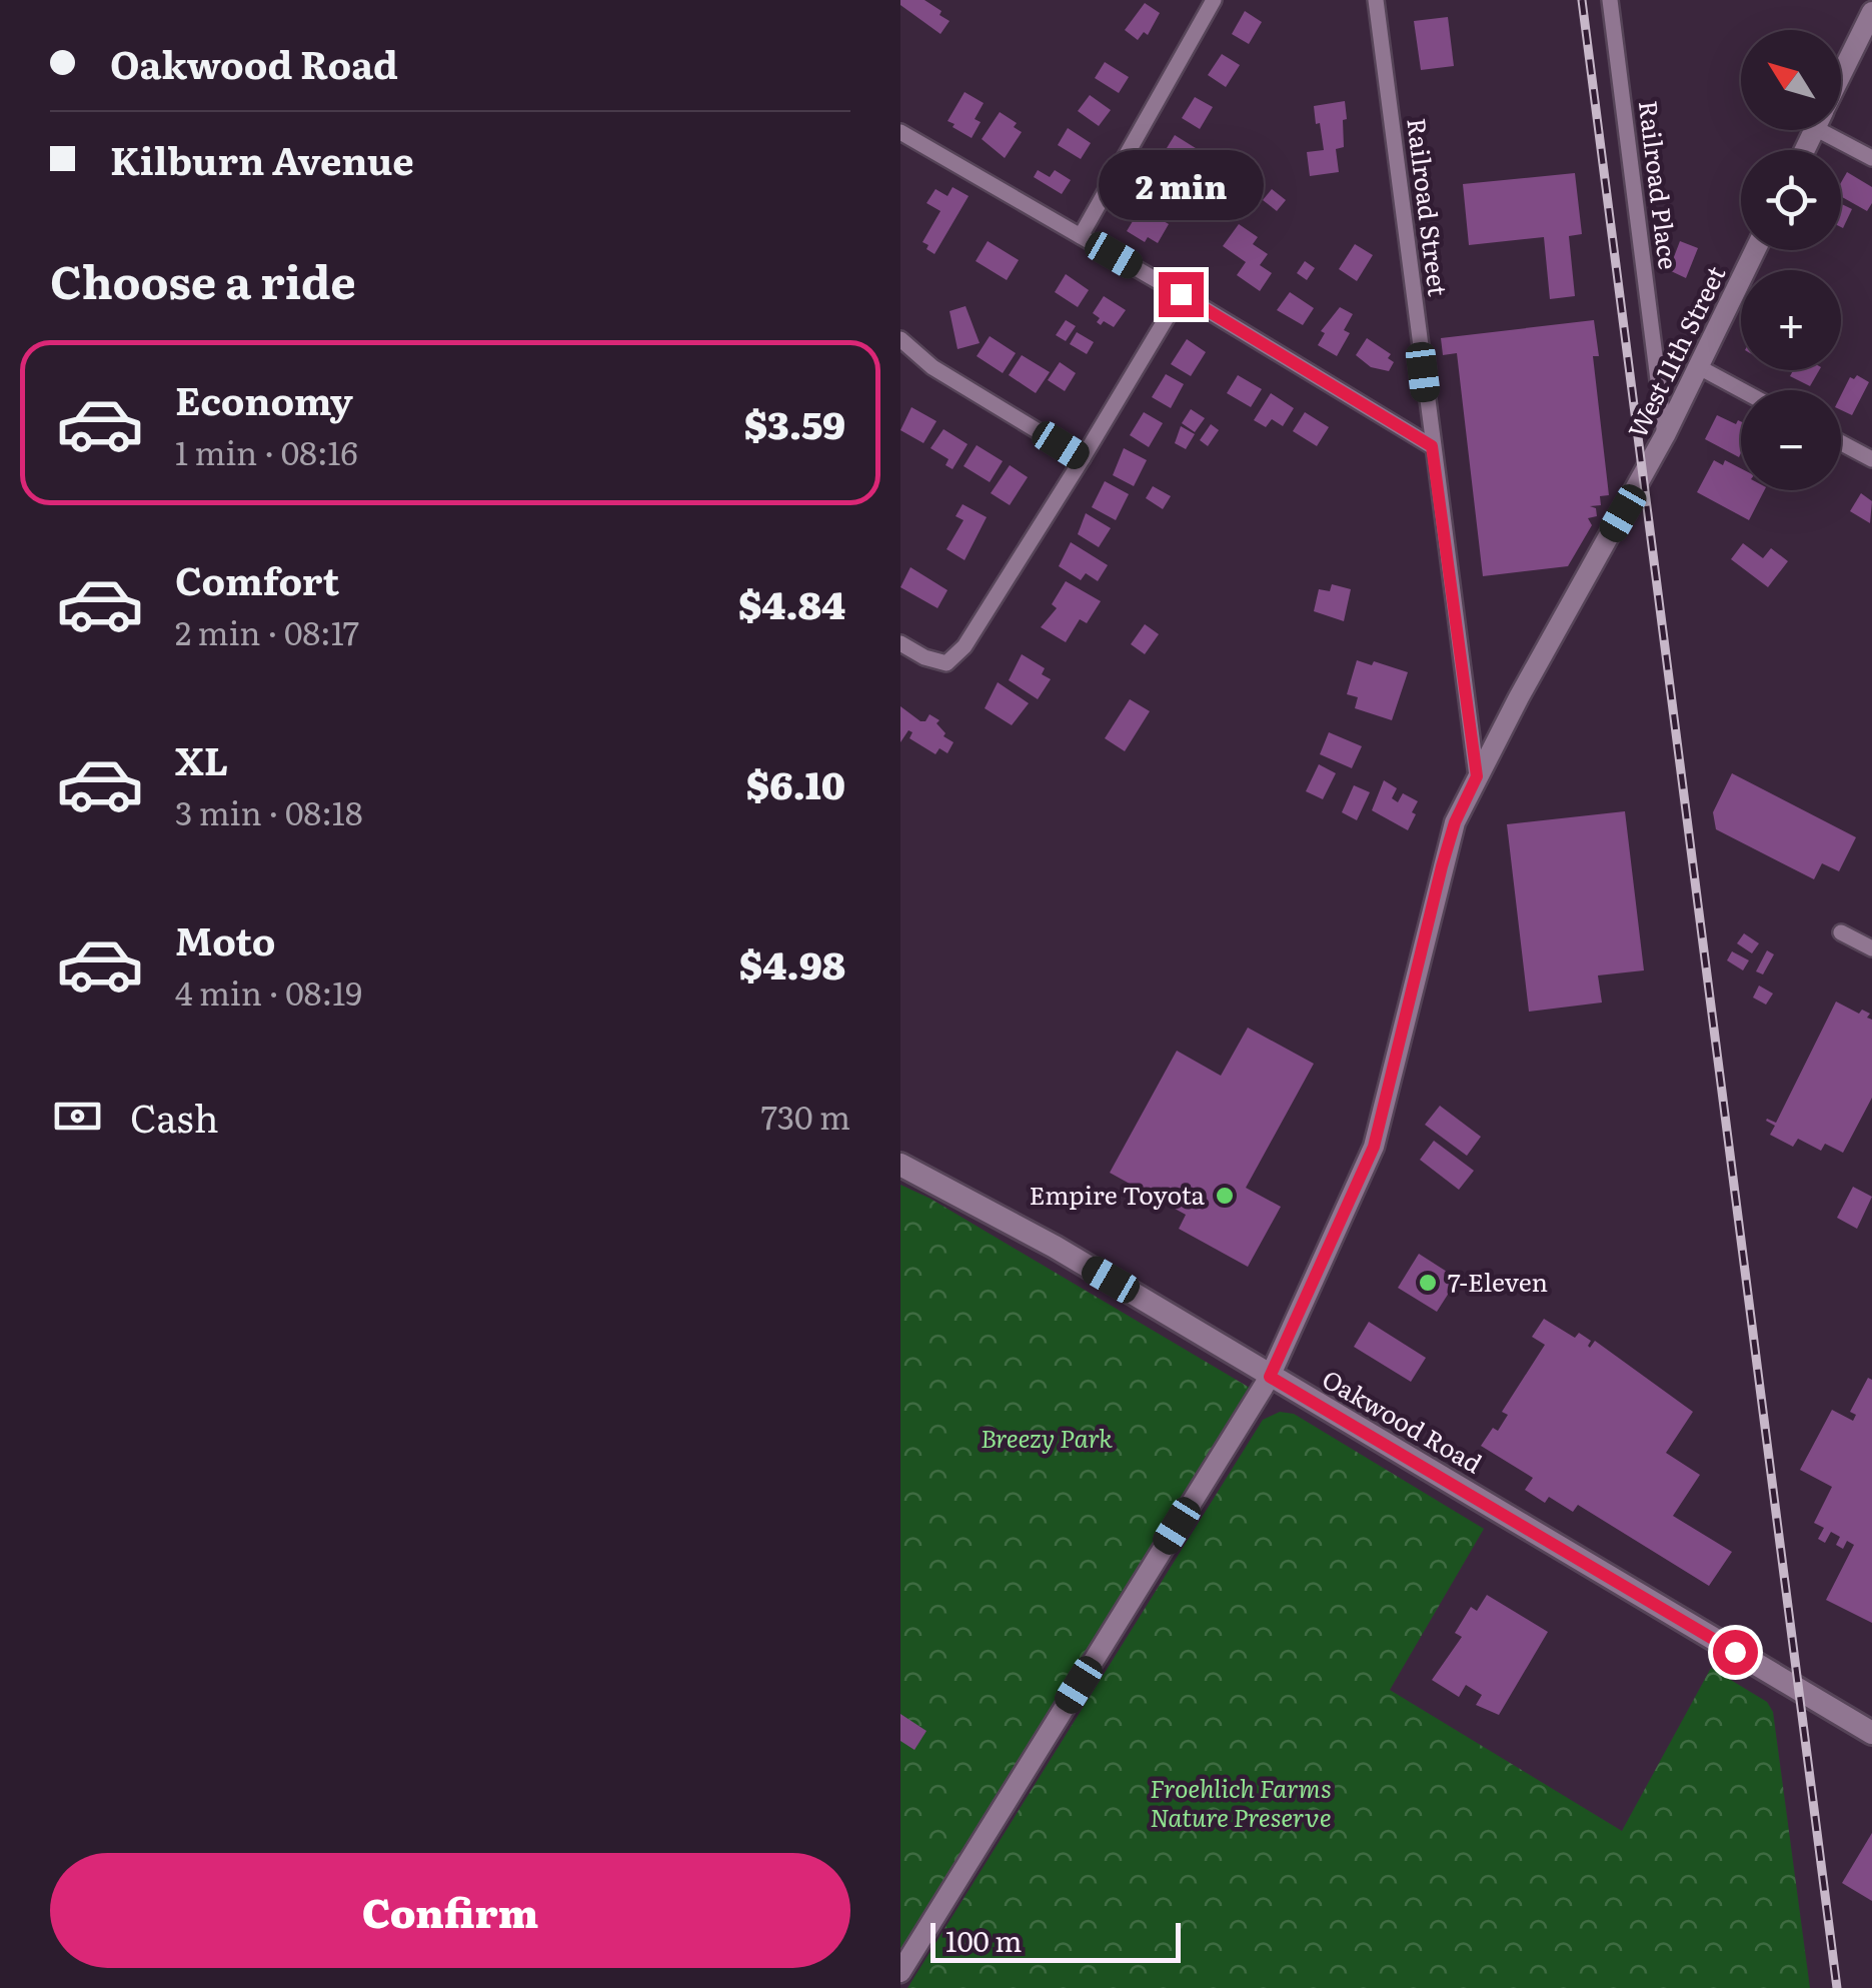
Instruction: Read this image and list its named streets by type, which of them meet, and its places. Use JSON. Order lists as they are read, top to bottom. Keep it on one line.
{"streets":{"main road":["Oakwood Road"],"street":["Railroad Place","Railroad Street","West 11th Street"]},"crossings":[["Railroad Place","West 11th Street"],["Railroad Street","West 11th Street"],["West 11th Street","Oakwood Road"]],"parks":["Breezy Park","Froehlich Farms Nature Preserve"],"places":["Empire Toyota","7-Eleven"],"scale_bar":"100 m","north":"top left","page":{"banner":["Oakwood Road","Kilburn Avenue"],"map_buttons":["+","−"],"bubble":"2 min","heading":"Choose a ride","list":[{"name":"Economy","note":"1 min · 08:16","value":"$3.59"},{"name":"Comfort","note":"2 min · 08:17","value":"$4.84"},{"name":"XL","note":"3 min · 08:18","value":"$6.10"},{"name":"Moto","note":"4 min · 08:19","value":"$4.98"}],"pay":["Cash","730 m"],"buttons":"Confirm","scale":"100 m"}}
